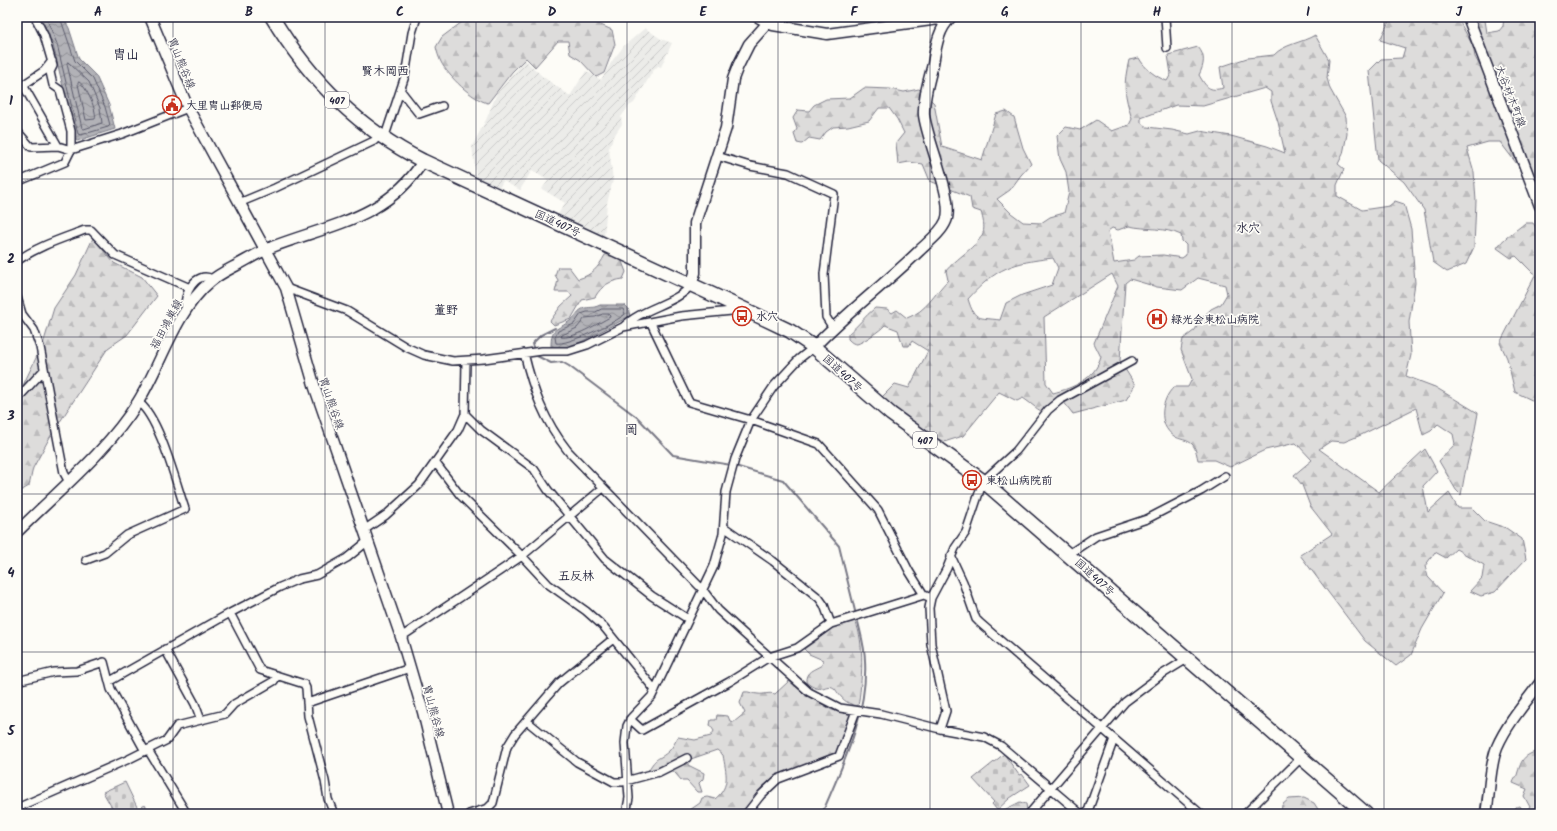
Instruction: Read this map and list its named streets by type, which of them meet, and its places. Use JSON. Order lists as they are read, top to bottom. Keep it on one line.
{"streets":{"highway":["407","国道407号"],"main road":["胄山熊谷線","大谷材木町線","福田鴻巣線"]},"crossings":[["胄山熊谷線","福田鴻巣線"],["国道407号","福田鴻巣線"]],"districts":["冑山","賢木岡西","水穴","董野","岡","五反林"],"places":{"public building":["大里冑山郵便局"],"bus stop":["水穴","東松山病院前"],"hospital":["緑光会東松山病院"]},"grid":{"columns":["A","B","C","D","E","F","G","H","I","J"],"rows":["1","2","3","4","5"]}}
